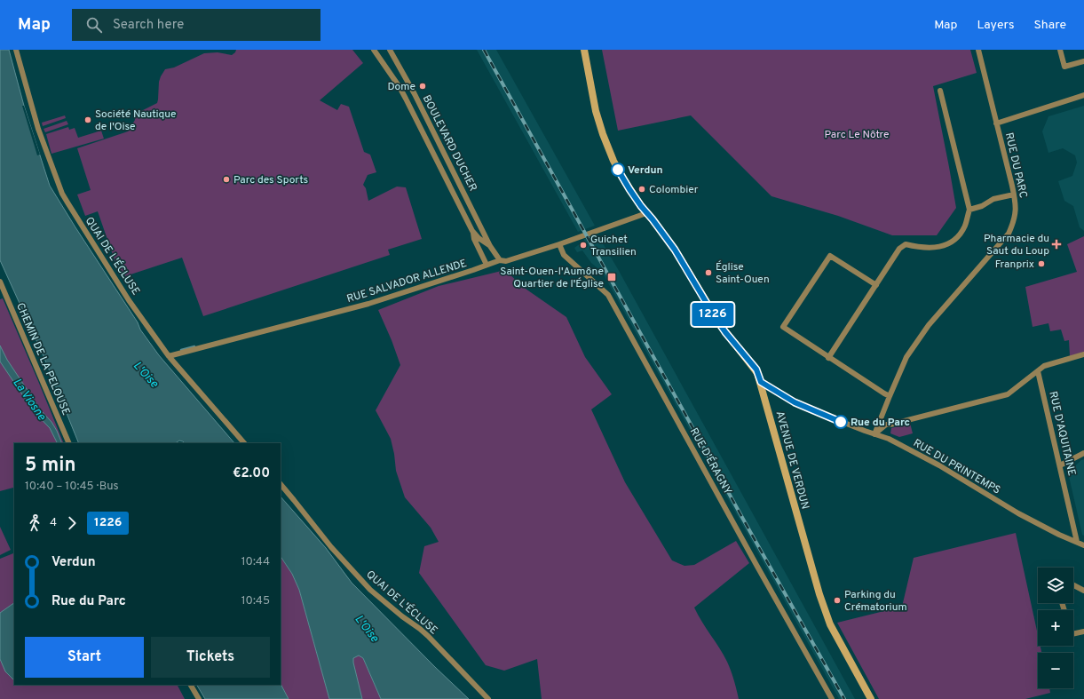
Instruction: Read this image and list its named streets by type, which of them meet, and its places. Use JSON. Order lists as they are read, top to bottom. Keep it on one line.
{"streets":{"main road":["AVENUE DE VERDUN"],"street":["BOULEVARD DUCHER","RUE DU PARC","QUAI DE L'ÉCLUSE","RUE SALVADOR ALLENDE","CHEMIN DE LA PELOUSE","RUE D'AQUITAINE","RUE D'ÉRAGNY","RUE DU PRINTEMPS"]},"crossings":[["BOULEVARD DUCHER","RUE SALVADOR ALLENDE"],["RUE DU PARC","RUE DU PRINTEMPS"],["QUAI DE L'ÉCLUSE","RUE SALVADOR ALLENDE"],["RUE SALVADOR ALLENDE","AVENUE DE VERDUN"],["RUE SALVADOR ALLENDE","RUE D'ÉRAGNY"],["RUE D'AQUITAINE","RUE DU PRINTEMPS"],["AVENUE DE VERDUN","RUE DU PRINTEMPS"]],"water":["L'Oise","La Viosne"],"parks":["Parc Le Nôtre"],"places":{"other":["Dome","Société Nautique de l'Oise","Verdun","Parc des Sports","Colombier","Guichet Transilien","Franprix","Église Saint-Ouen","Rue du Parc","Parking du Crématorium"],"health":["Pharmacie du Saut du Loup"],"transit":["Saint-Ouen-l'Aumône Quartier de l'Église"]},"lines":["bus line 1226"],"page":{"header":"Map","search":"Search here","nav":["Map","Layers","Share"],"on_map":"1226","heading":["5 min","10:40 – 10:45 · Bus","€2.00"],"legs":["4","1226"],"list":[{"name":"Verdun","value":"10:44"},{"name":"Rue du Parc","value":"10:45"}],"map_buttons":["+","−"],"buttons":["Start","Tickets"]}}
